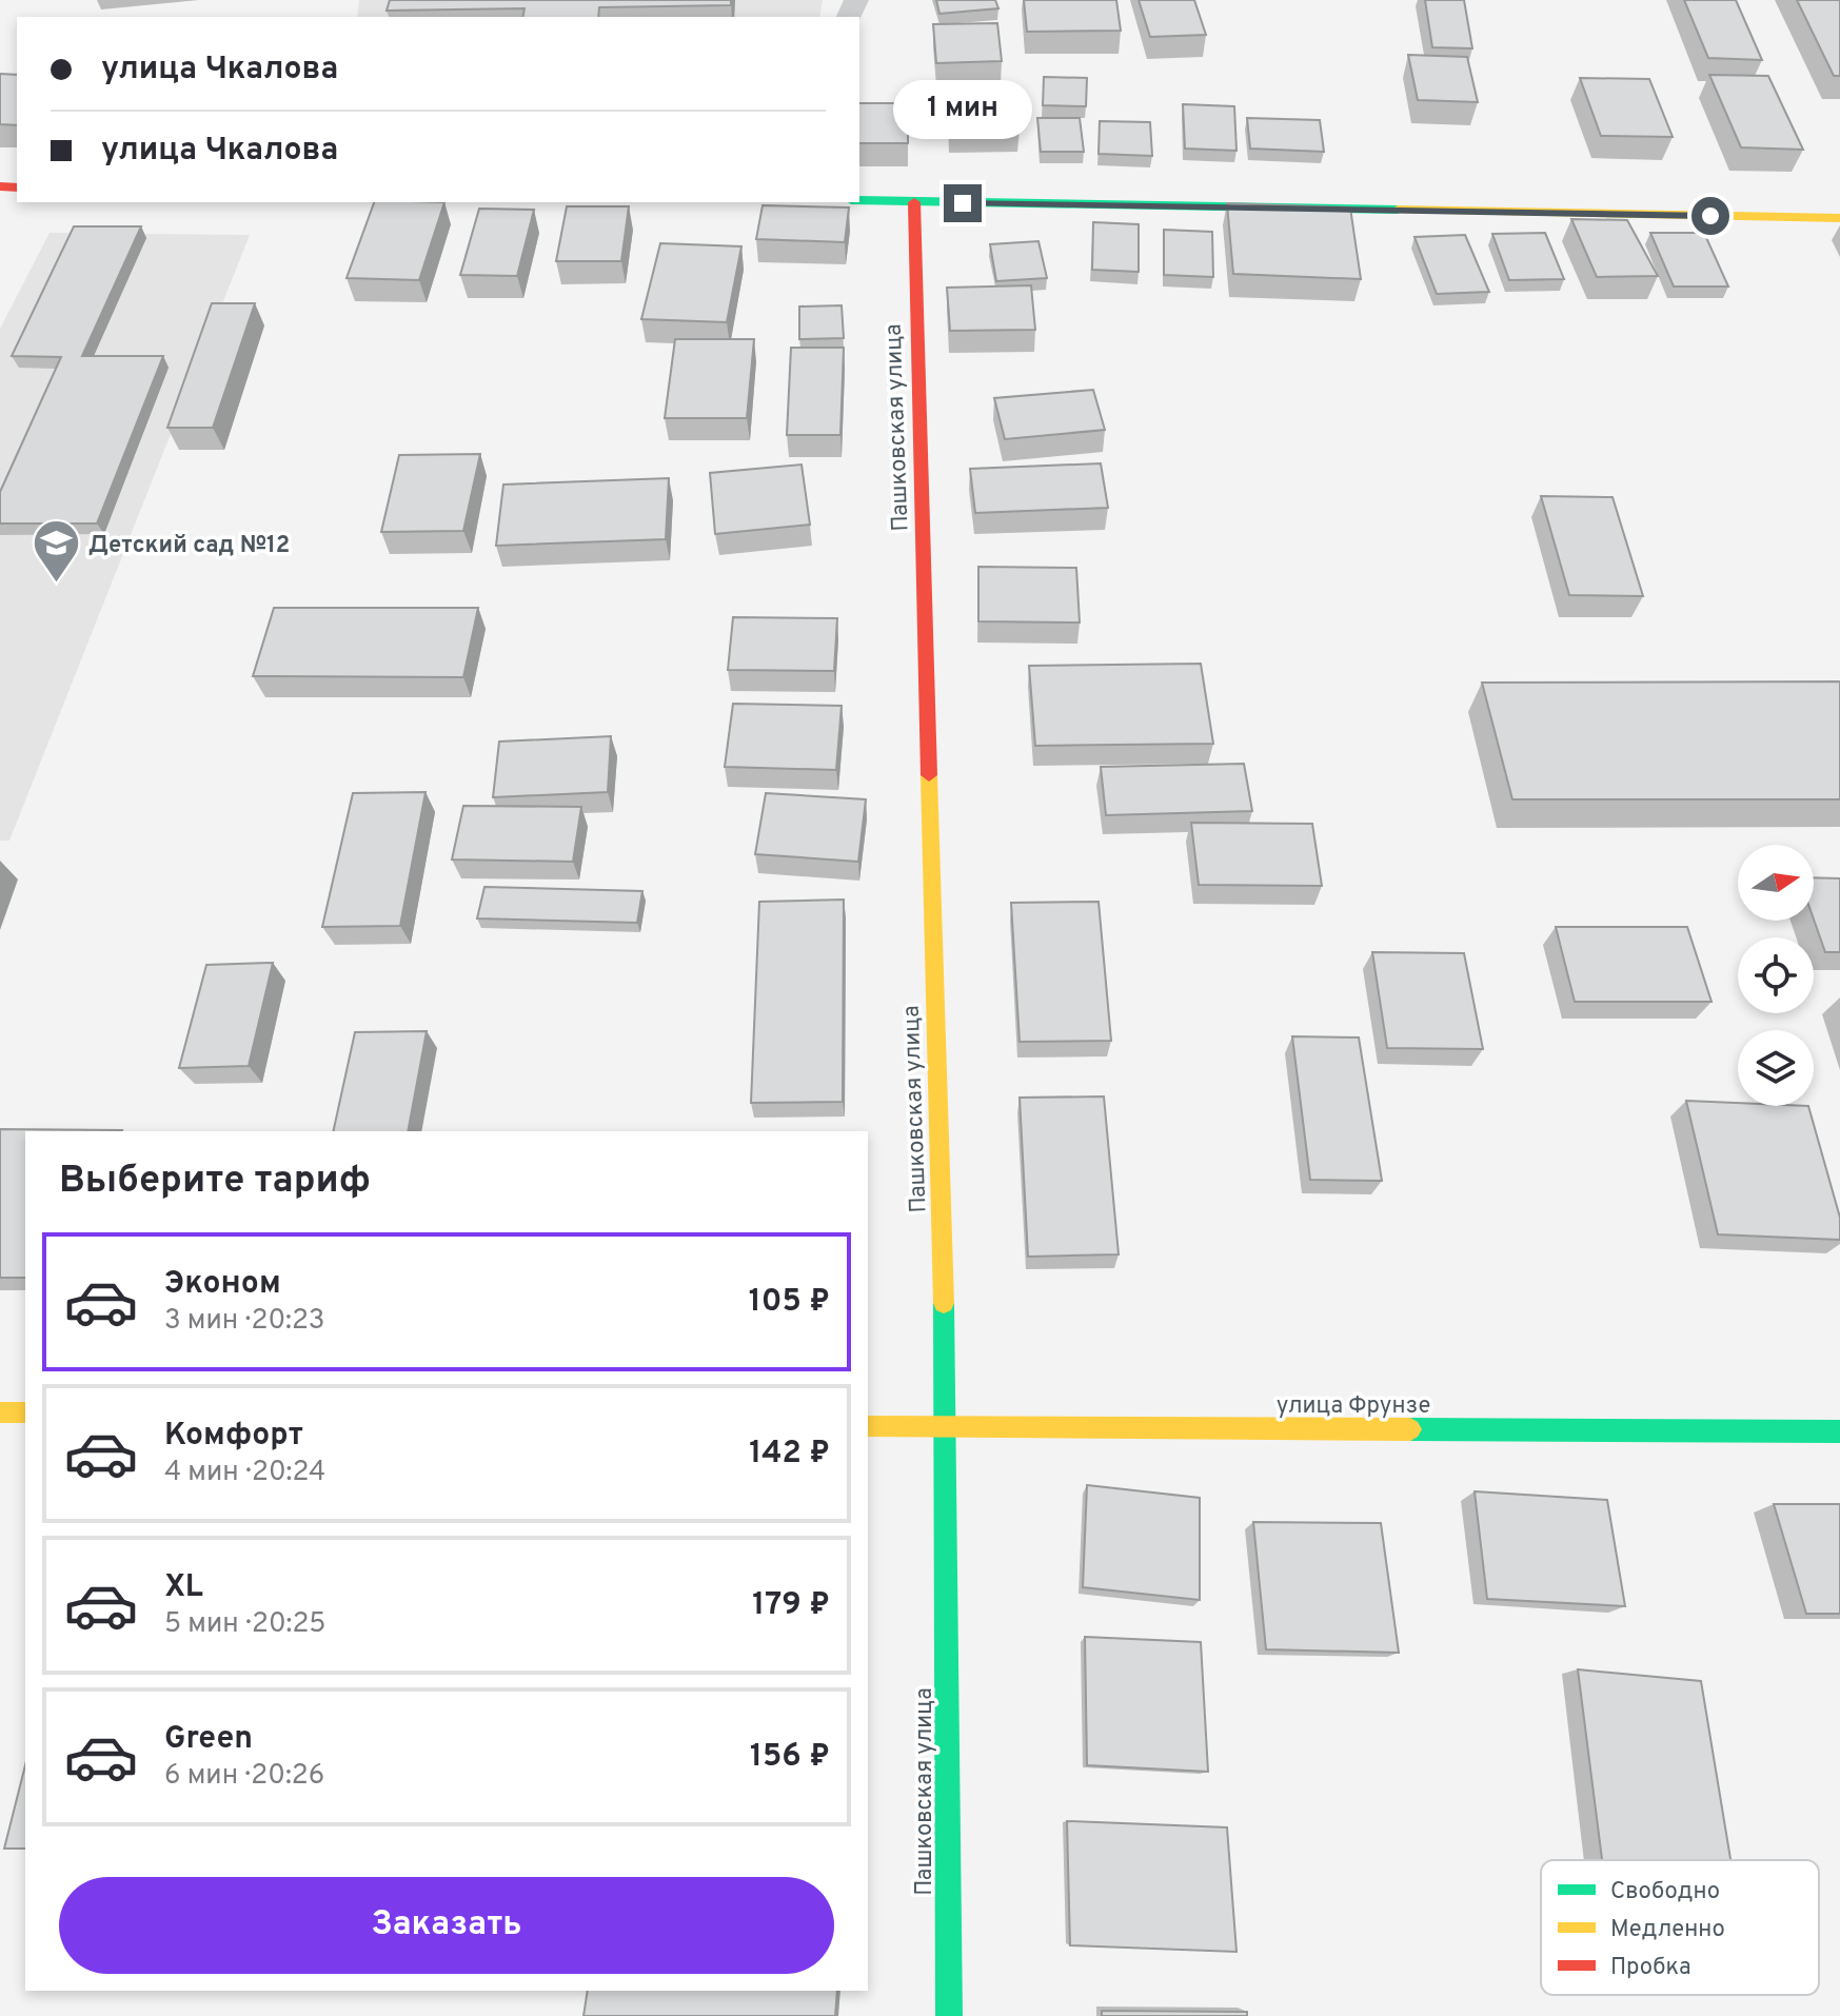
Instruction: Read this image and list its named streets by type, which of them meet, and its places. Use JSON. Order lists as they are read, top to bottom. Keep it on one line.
{"streets":{"street":["Пашковская улица","улица Фрунзе"]},"crossings":[["Пашковская улица","улица Фрунзе"]],"places":{"school or university":["Детский сад №12"]},"legend":["Свободно","Медленно","Пробка"],"north":"right","page":{"banner":["улица Чкалова","улица Чкалова"],"bubble":"1 мин","heading":"Выберите тариф","list":[{"name":"Эконом","note":"3 мин · 20:23","value":"105 ₽"},{"name":"Комфорт","note":"4 мин · 20:24","value":"142 ₽"},{"name":"XL","note":"5 мин · 20:25","value":"179 ₽"},{"name":"Green","note":"6 мин · 20:26","value":"156 ₽"}],"buttons":"Заказать"}}
